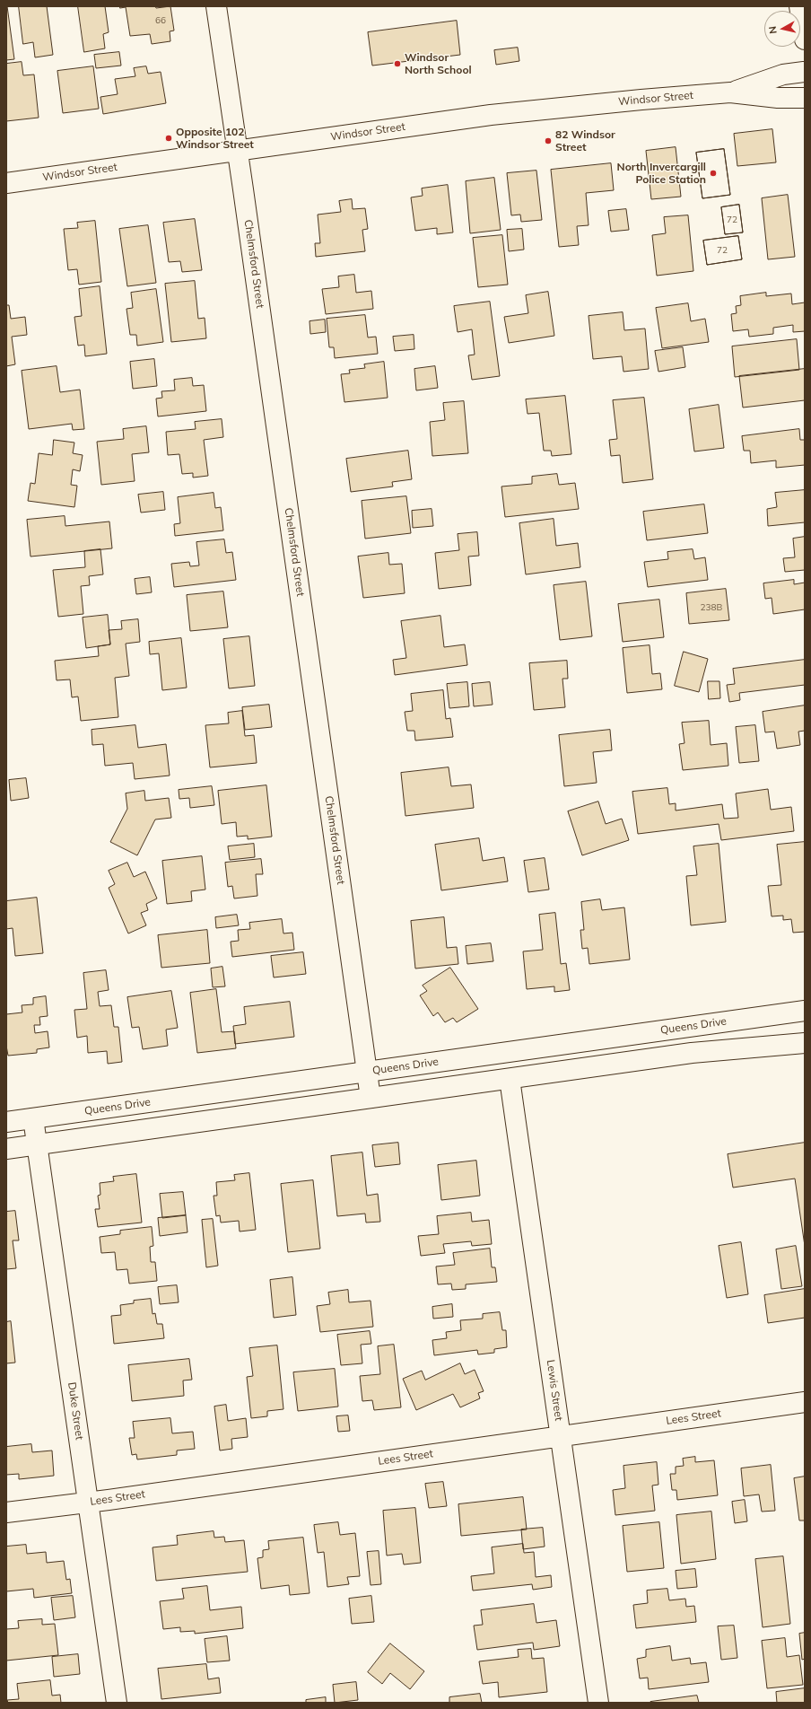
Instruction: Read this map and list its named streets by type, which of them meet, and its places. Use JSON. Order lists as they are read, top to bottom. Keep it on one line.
{"streets":{"street":["Windsor Street","Chelmsford Street","Queens Drive","Lewis Street","Duke Street","Lees Street"]},"crossings":[["Windsor Street","Chelmsford Street"],["Chelmsford Street","Queens Drive"],["Queens Drive","Duke Street"],["Lewis Street","Lees Street"],["Duke Street","Lees Street"]],"places":["Windsor North School","Opposite 102 Windsor Street","82 Windsor Street","North Invercargill Police Station"],"house_numbers":["66","72","72","238B"],"north":"left"}
